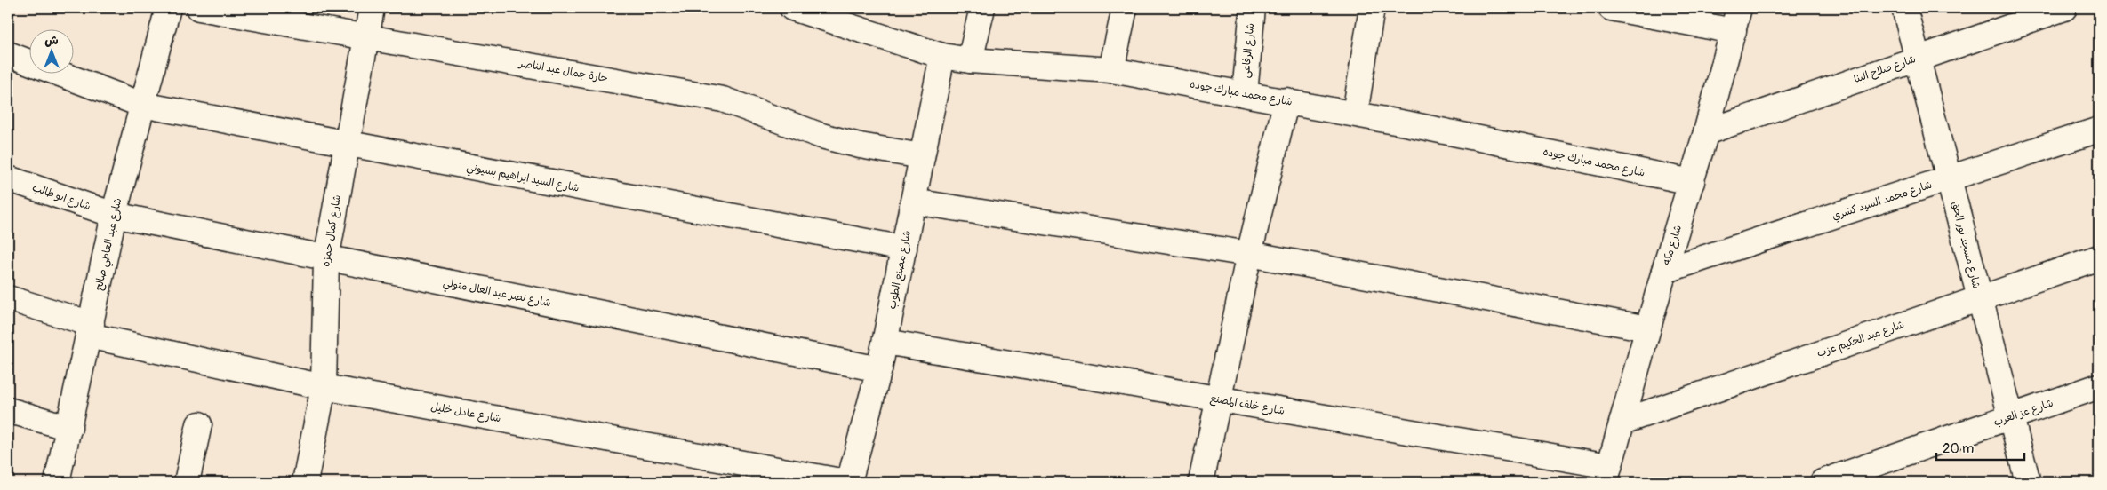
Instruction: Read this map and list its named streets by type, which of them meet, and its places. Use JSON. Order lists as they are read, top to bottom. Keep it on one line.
{"streets":{"street":["شارع الرفاعي","شارع صلاح البنا","حارة جمال عبد الناصر","شارع محمد مبارك جوده","شارع السيد ابراهيم بسيوني","شارع ابو طالب","شارع محمد السيد كشري","شارع كمال حمزه","شارع عبد العاطي صالح","شارع مكه","شارع مسجد نور الحق","شارع مصنع الطوب","شارع نصر عبد العال متولي","شارع عبد الحكيم عزب","شارع خلف المصنع","شارع عادل خليل","شارع عز العرب"]},"crossings":[["شارع الرفاعي","شارع محمد مبارك جوده"],["شارع صلاح البنا","شارع مكه"],["شارع صلاح البنا","شارع مسجد نور الحق"],["حارة جمال عبد الناصر","شارع كمال حمزه"],["حارة جمال عبد الناصر","شارع مصنع الطوب"],["شارع محمد مبارك جوده","شارع مكه"],["شارع محمد مبارك جوده","شارع مصنع الطوب"],["شارع السيد ابراهيم بسيوني","شارع كمال حمزه"],["شارع السيد ابراهيم بسيوني","شارع عبد العاطي صالح"],["شارع السيد ابراهيم بسيوني","شارع مصنع الطوب"],["شارع ابو طالب","شارع عبد العاطي صالح"],["شارع ابو طالب","شارع نصر عبد العال متولي"],["شارع محمد السيد كشري","شارع مكه"],["شارع محمد السيد كشري","شارع مسجد نور الحق"],["شارع كمال حمزه","شارع نصر عبد العال متولي"],["شارع كمال حمزه","شارع عادل خليل"],["شارع عبد العاطي صالح","شارع نصر عبد العال متولي"],["شارع عبد العاطي صالح","شارع عادل خليل"],["شارع مكه","شارع عبد الحكيم عزب"],["شارع مكه","شارع خلف المصنع"],["شارع مسجد نور الحق","شارع عبد الحكيم عزب"],["شارع مسجد نور الحق","شارع عز العرب"],["شارع مصنع الطوب","شارع نصر عبد العال متولي"],["شارع مصنع الطوب","شارع خلف المصنع"]],"scale_bar":"20 m","north":"top"}
